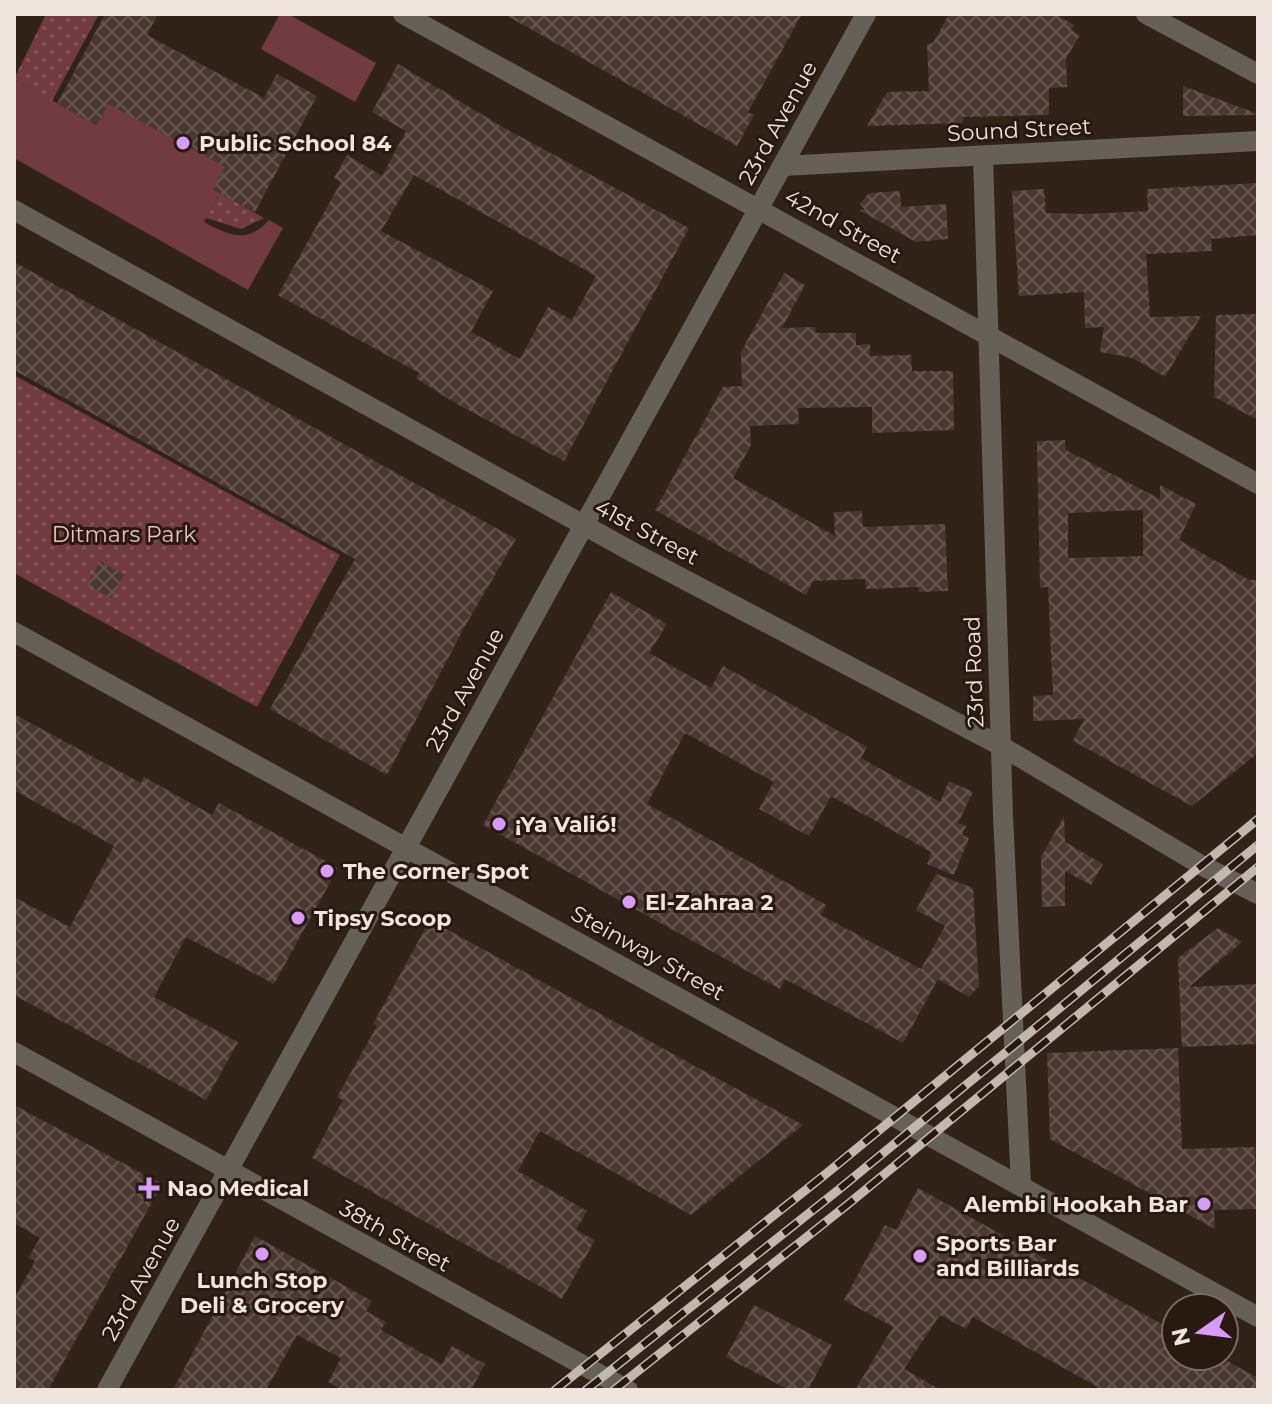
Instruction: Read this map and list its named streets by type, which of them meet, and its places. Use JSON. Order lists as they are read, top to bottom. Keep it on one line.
{"streets":{"street":["23rd Avenue","Sound Street","42nd Street","41st Street","23rd Road","Steinway Street","38th Street"]},"crossings":[["23rd Avenue","Sound Street"],["23rd Avenue","42nd Street"],["23rd Avenue","41st Street"],["23rd Avenue","Steinway Street"],["23rd Avenue","38th Street"],["Sound Street","23rd Road"],["42nd Street","23rd Road"],["41st Street","23rd Road"],["23rd Road","Steinway Street"]],"parks":["Ditmars Park"],"places":{"other":["Public School 84","¡Ya Valió!","The Corner Spot","El-Zahraa 2","Tipsy Scoop","Alembi Hookah Bar","Lunch Stop Deli & Grocery","Sports Bar and Billiards"],"health":["Nao Medical"]},"north":"left"}
